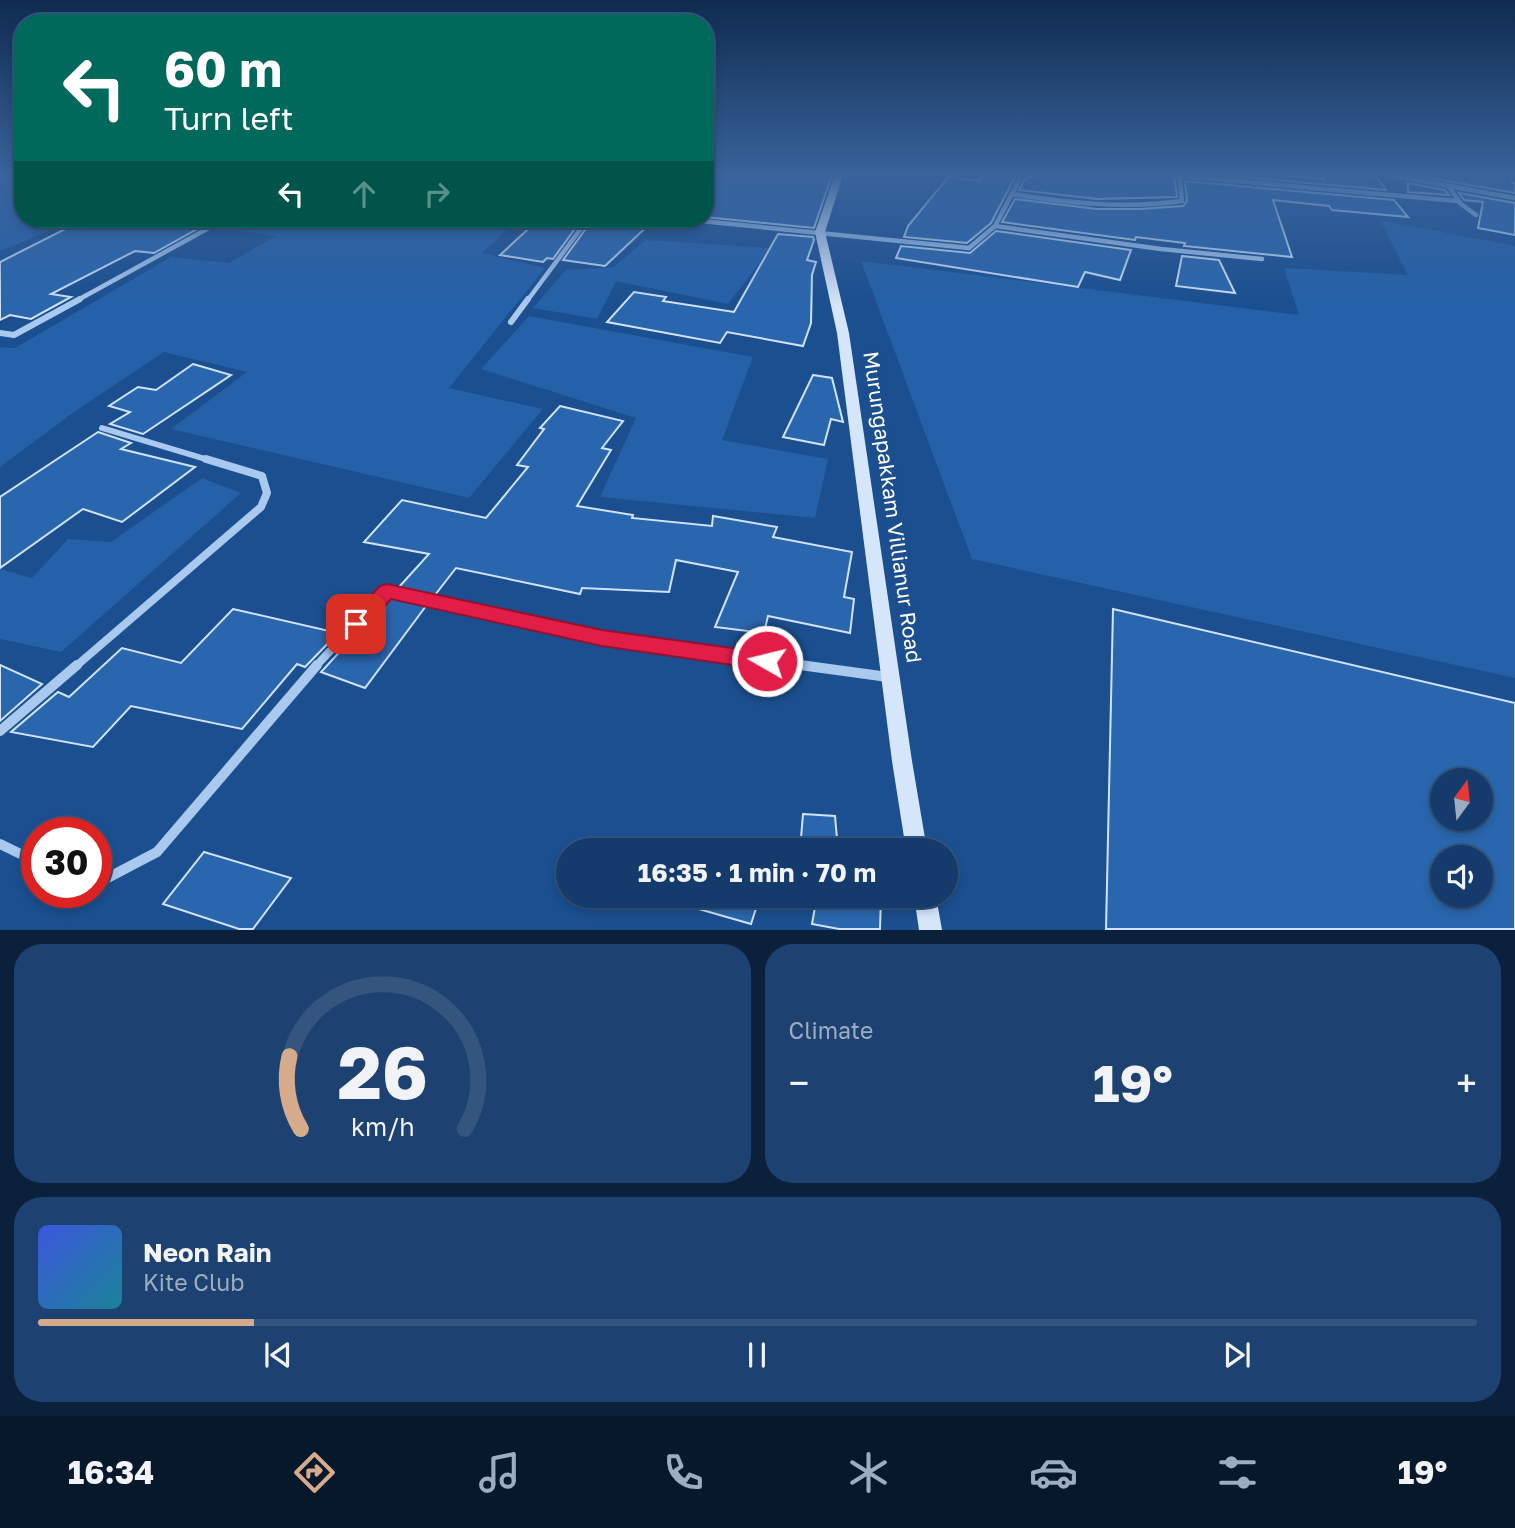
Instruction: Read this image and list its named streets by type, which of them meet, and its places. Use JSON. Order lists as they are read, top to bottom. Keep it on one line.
{"streets":{"main road":["Murungapakkam Villianur Road"]},"north":"top","page":{"turn":["60 m","Turn left"],"limit":"30","trip":"16:35 · 1 min · 70 m","tile":"Climate","heat":["−","19°","+"],"song":["Neon Rain","Kite Club"],"tabs":["16:34","19°"],"gauge":["26","km/h"]}}
